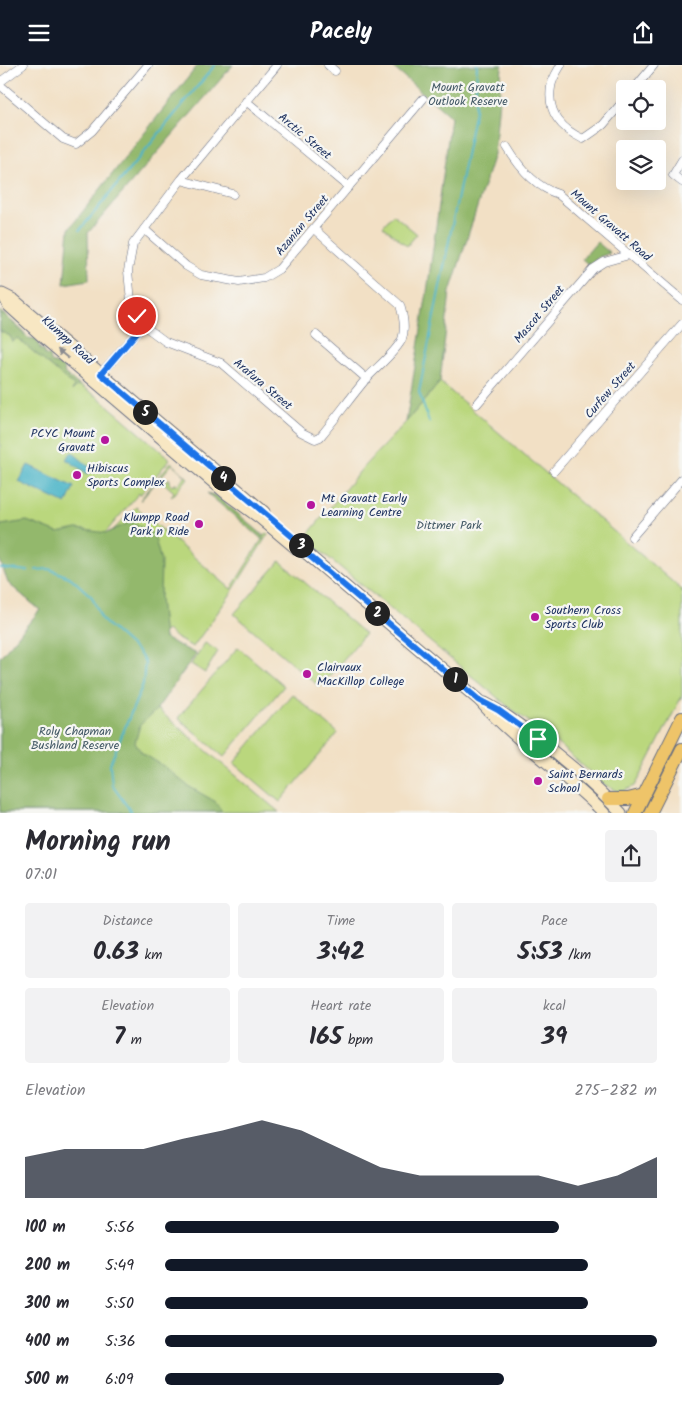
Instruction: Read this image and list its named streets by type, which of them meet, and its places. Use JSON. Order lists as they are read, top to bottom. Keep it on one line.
{"streets":{"main road":["Klumpp Road"],"street":["Arctic Street","Azanian Street","Mount Gravatt Road","Mascot Street","Arafura Street","Curfew Street"]},"crossings":[["Arctic Street","Azanian Street"],["Arctic Street","Arafura Street"],["Azanian Street","Arafura Street"],["Mount Gravatt Road","Mascot Street"]],"parks":["Mount Gravatt Outlook Reserve","Dittmer Park","Roly Chapman Bushland Reserve"],"places":["PCYC Mount Gravatt","Hibiscus Sports Complex","Mt Gravatt Early Learning Centre","Klumpp Road Park n Ride","Southern Cross Sports Club","Clairvaux MacKillop College","Saint Bernards School"],"page":{"header":"Pacely","pins":["5","4","3","2","1"],"heading":["Morning run","07:01"],"stats":[["Distance","0.63 km"],["Time","3:42"],["Pace","5:53 /km"],["Elevation","7 m"],["Heart rate","165 bpm"],["kcal","39"]],"chart":["Elevation","275–282 m"],"list":[{"name":"100 m","note":"5:56"},{"name":"200 m","note":"5:49"},{"name":"300 m","note":"5:50"},{"name":"400 m","note":"5:36"},{"name":"500 m","note":"6:09"}]}}
